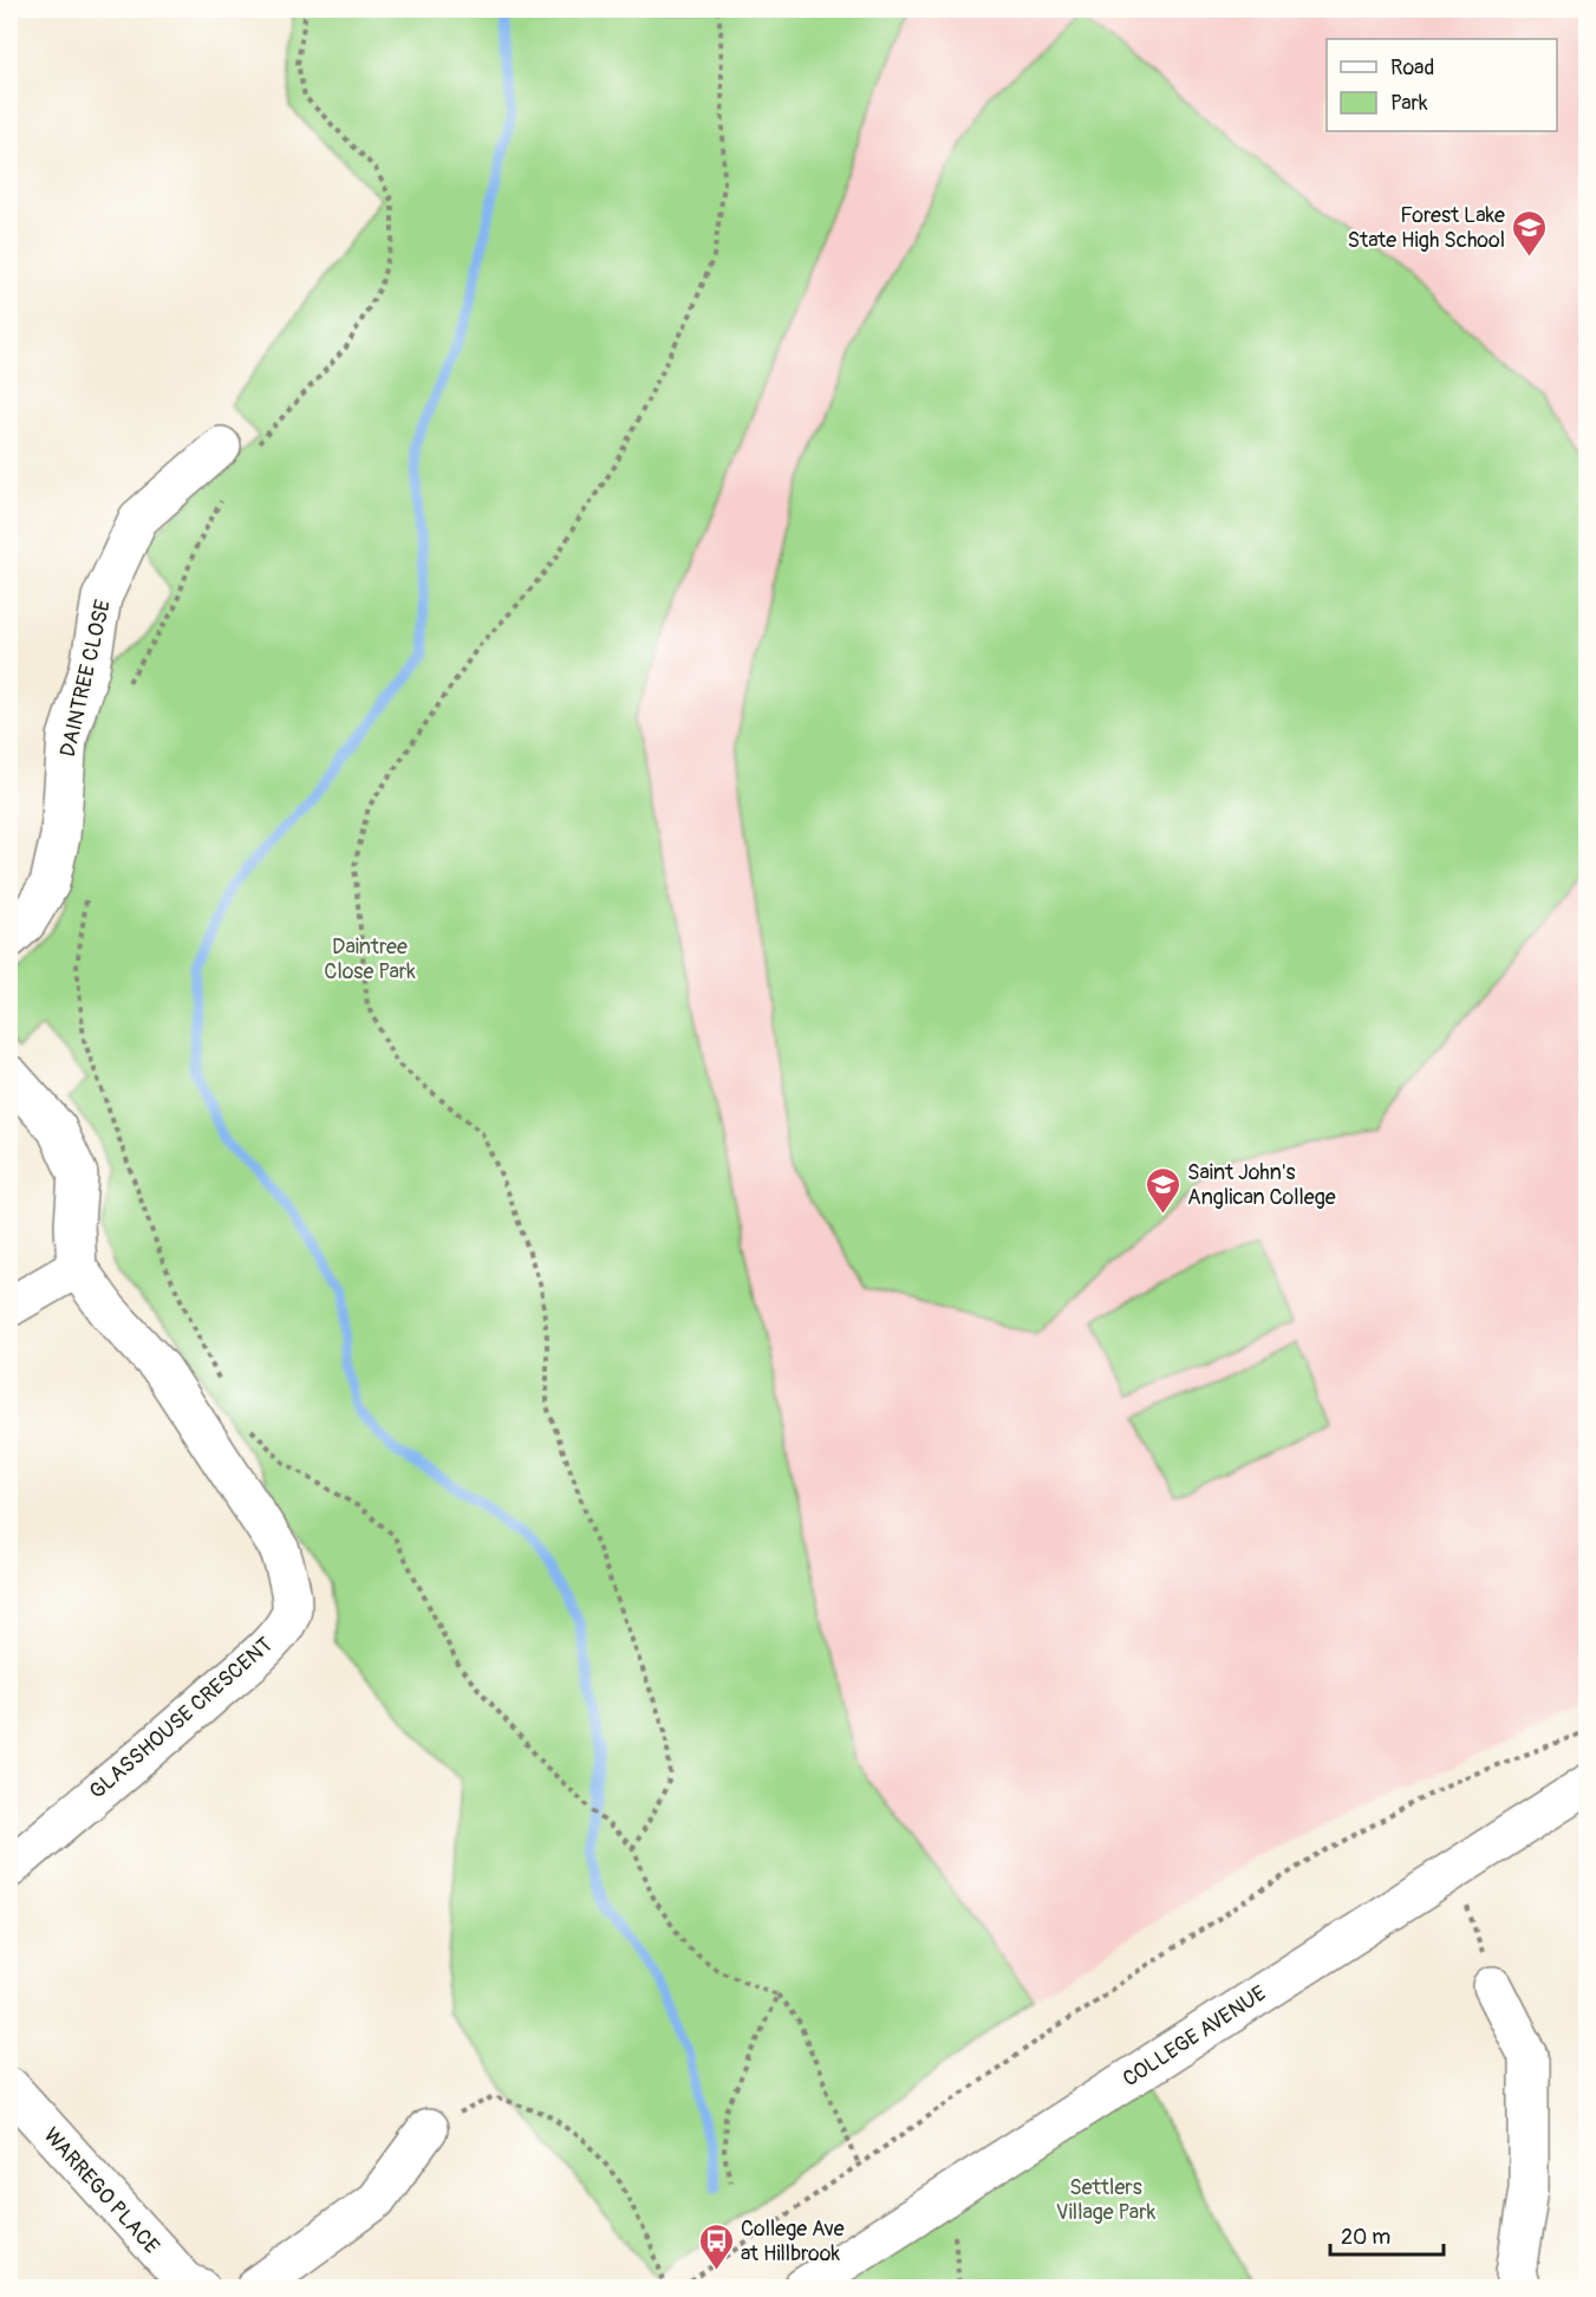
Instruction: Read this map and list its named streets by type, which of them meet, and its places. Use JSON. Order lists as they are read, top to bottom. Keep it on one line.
{"streets":{"street":["DAINTREE CLOSE","GLASSHOUSE CRESCENT","COLLEGE AVENUE","WARREGO PLACE"]},"parks":["Daintree Close Park","Settlers Village Park"],"places":{"school or university":["Forest Lake State High School","Saint John's Anglican College"],"bus stop":["College Ave at Hillbrook"]},"legend":["Road","Park"],"scale_bar":"20 m"}
